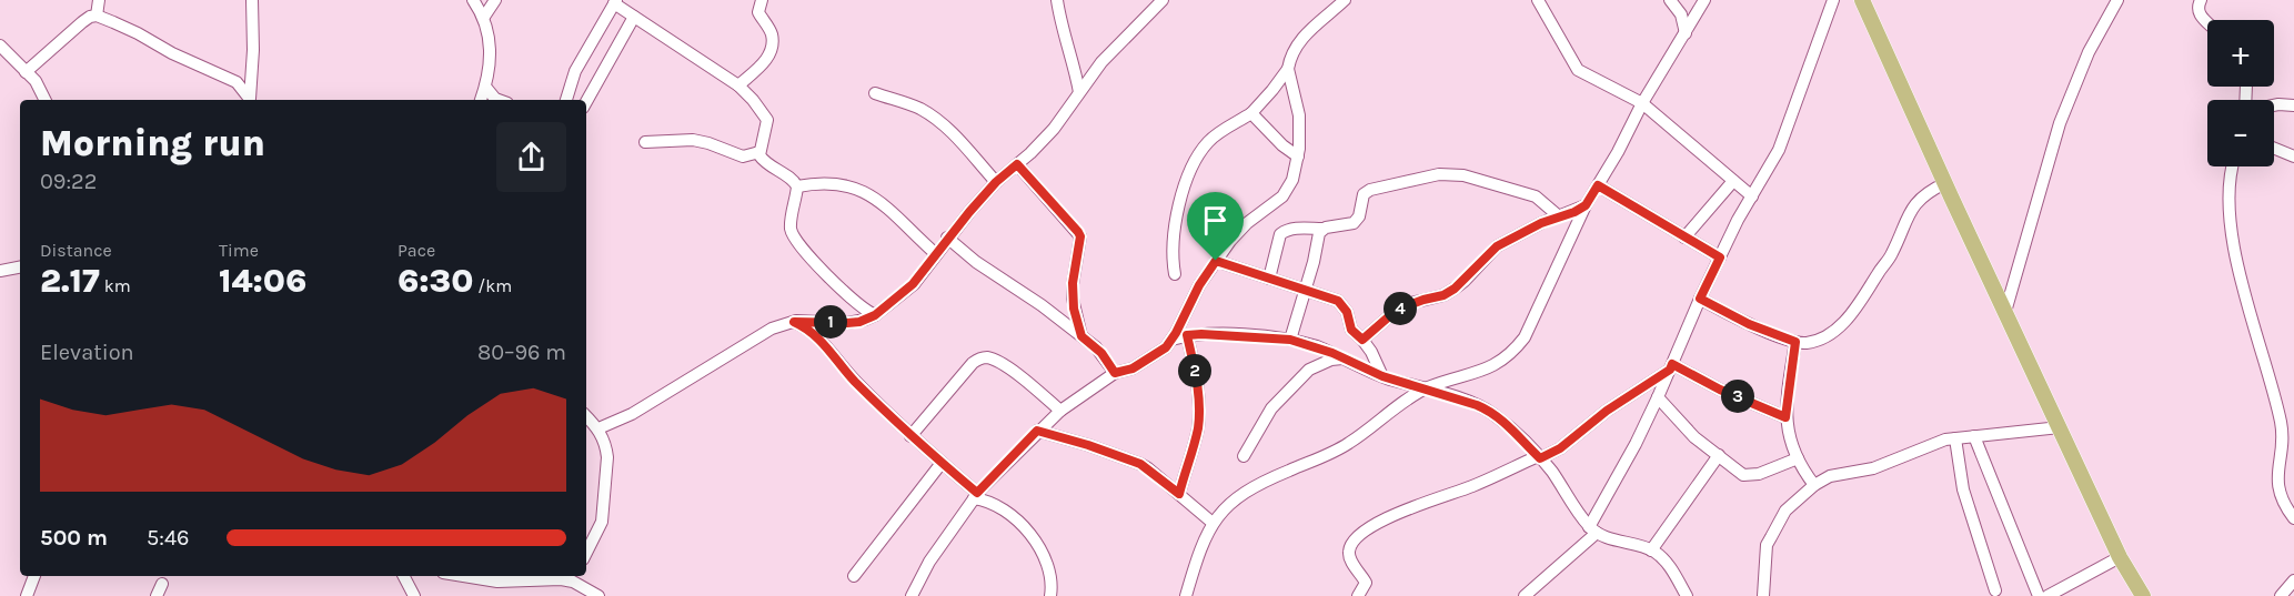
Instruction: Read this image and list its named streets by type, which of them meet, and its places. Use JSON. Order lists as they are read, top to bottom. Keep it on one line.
{"page":{"map_buttons":["+","−"],"heading":["Morning run","09:22"],"stats":[["Distance","2.17 km"],["Time","14:06"],["Pace","6:30 /km"]],"pins":["4","1","2","3"],"chart":["Elevation","80–96 m"],"list":[{"name":"500 m","note":"5:46"}]}}
